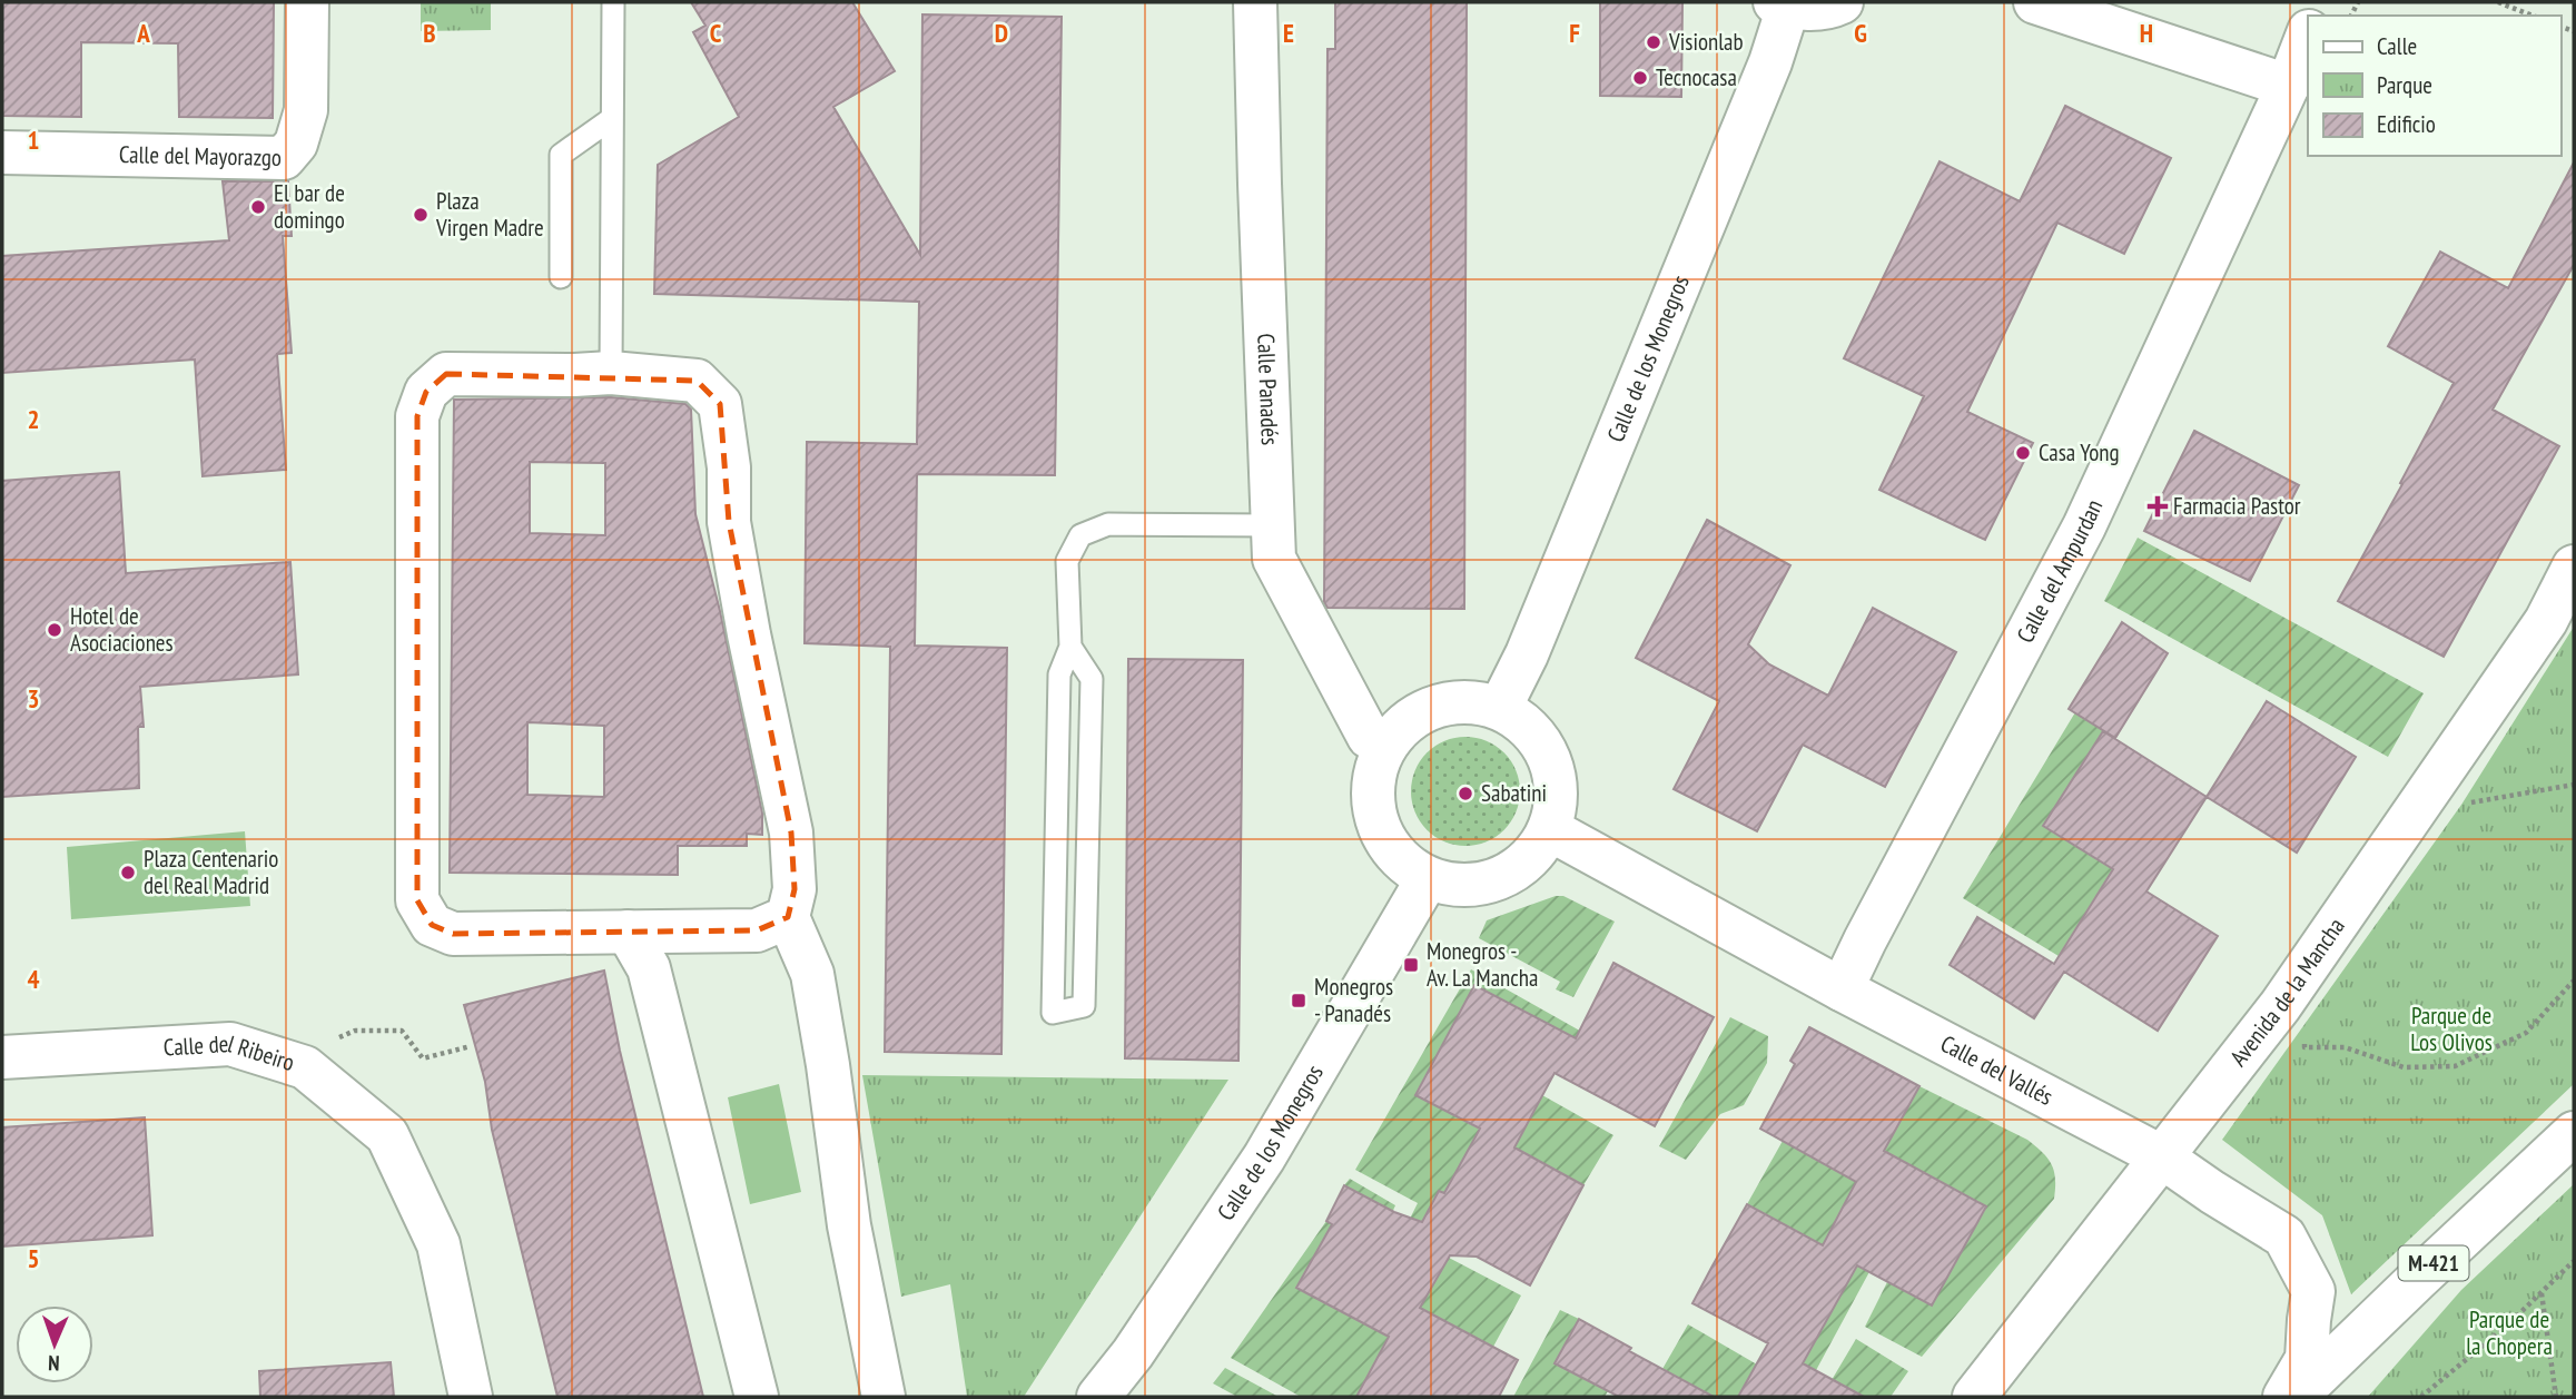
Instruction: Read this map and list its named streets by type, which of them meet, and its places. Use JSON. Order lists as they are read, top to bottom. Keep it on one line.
{"streets":{"street":["Calle del Mayorazgo","Calle de los Monegros","Calle Panadés","Calle del Ampurdan","Avenida de la Mancha","Calle del Ribeiro","Calle del Vallés","M-421"]},"crossings":[["Calle de los Monegros","Calle Panadés"],["Calle de los Monegros","Calle del Vallés"],["Calle Panadés","Calle del Vallés"],["Calle del Ampurdan","Calle del Vallés"],["Avenida de la Mancha","Calle del Vallés"]],"parks":["Parque de Los Olivos","Parque de la Chopera"],"places":{"other":["Visionlab","Tecnocasa","El bar de domingo","Plaza Virgen Madre","Casa Yong","Hotel de Asociaciones","Sabatini","Plaza Centenario del Real Madrid"],"health":["Farmacia Pastor"],"transit":["Monegros - Av. La Mancha","Monegros - Panadés"]},"legend":["Calle","Parque","Edificio"],"north":"bottom","grid":{"columns":["A","B","C","D","E","F","G","H"],"rows":["1","2","3","4","5"]}}
